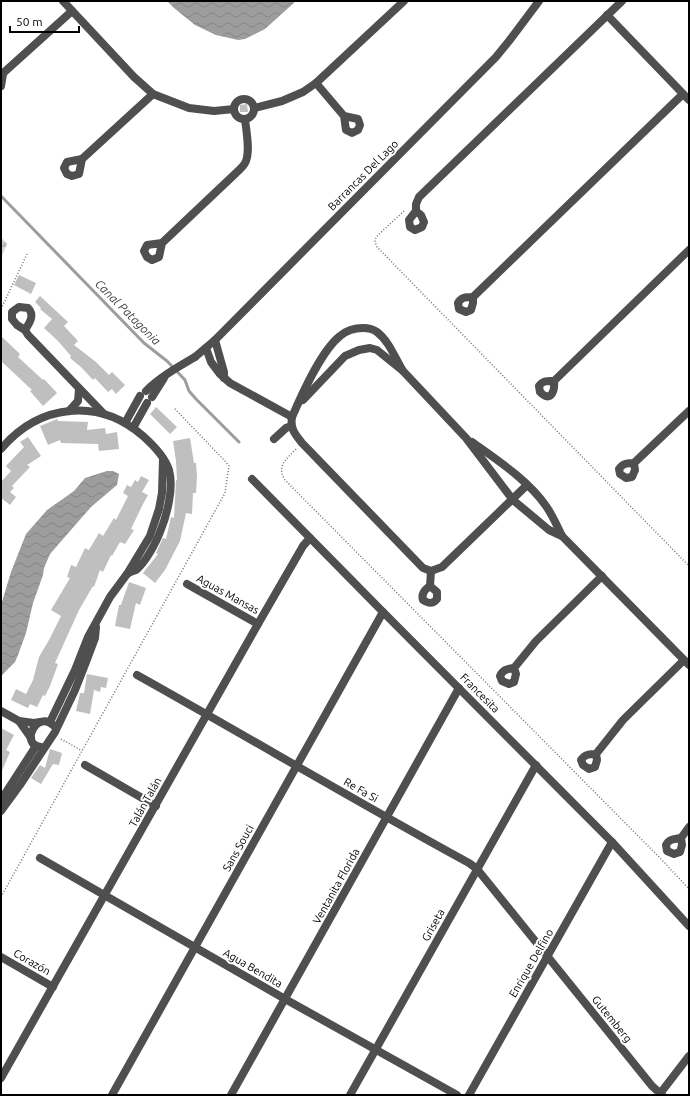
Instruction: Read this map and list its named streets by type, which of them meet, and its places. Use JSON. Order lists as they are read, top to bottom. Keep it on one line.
{"streets":{"street":["Barrancas Del Lago","Aguas Mansas","Francesita","Re Fa Si","Talán Talán","Sans Souci","Ventanita Florida","Griseta","Corazón","Enrique Delfino","Agua Bendita","Gutemberg"]},"crossings":[["Aguas Mansas","Talán Talán"],["Francesita","Talán Talán"],["Francesita","Sans Souci"],["Francesita","Ventanita Florida"],["Francesita","Griseta"],["Francesita","Enrique Delfino"],["Re Fa Si","Talán Talán"],["Re Fa Si","Sans Souci"],["Re Fa Si","Ventanita Florida"],["Re Fa Si","Griseta"],["Re Fa Si","Enrique Delfino"],["Re Fa Si","Gutemberg"],["Talán Talán","Corazón"],["Talán Talán","Agua Bendita"],["Sans Souci","Agua Bendita"],["Ventanita Florida","Agua Bendita"],["Griseta","Agua Bendita"],["Enrique Delfino","Gutemberg"]],"water":["Canal Patagonia"],"scale_bar":"50 m"}
